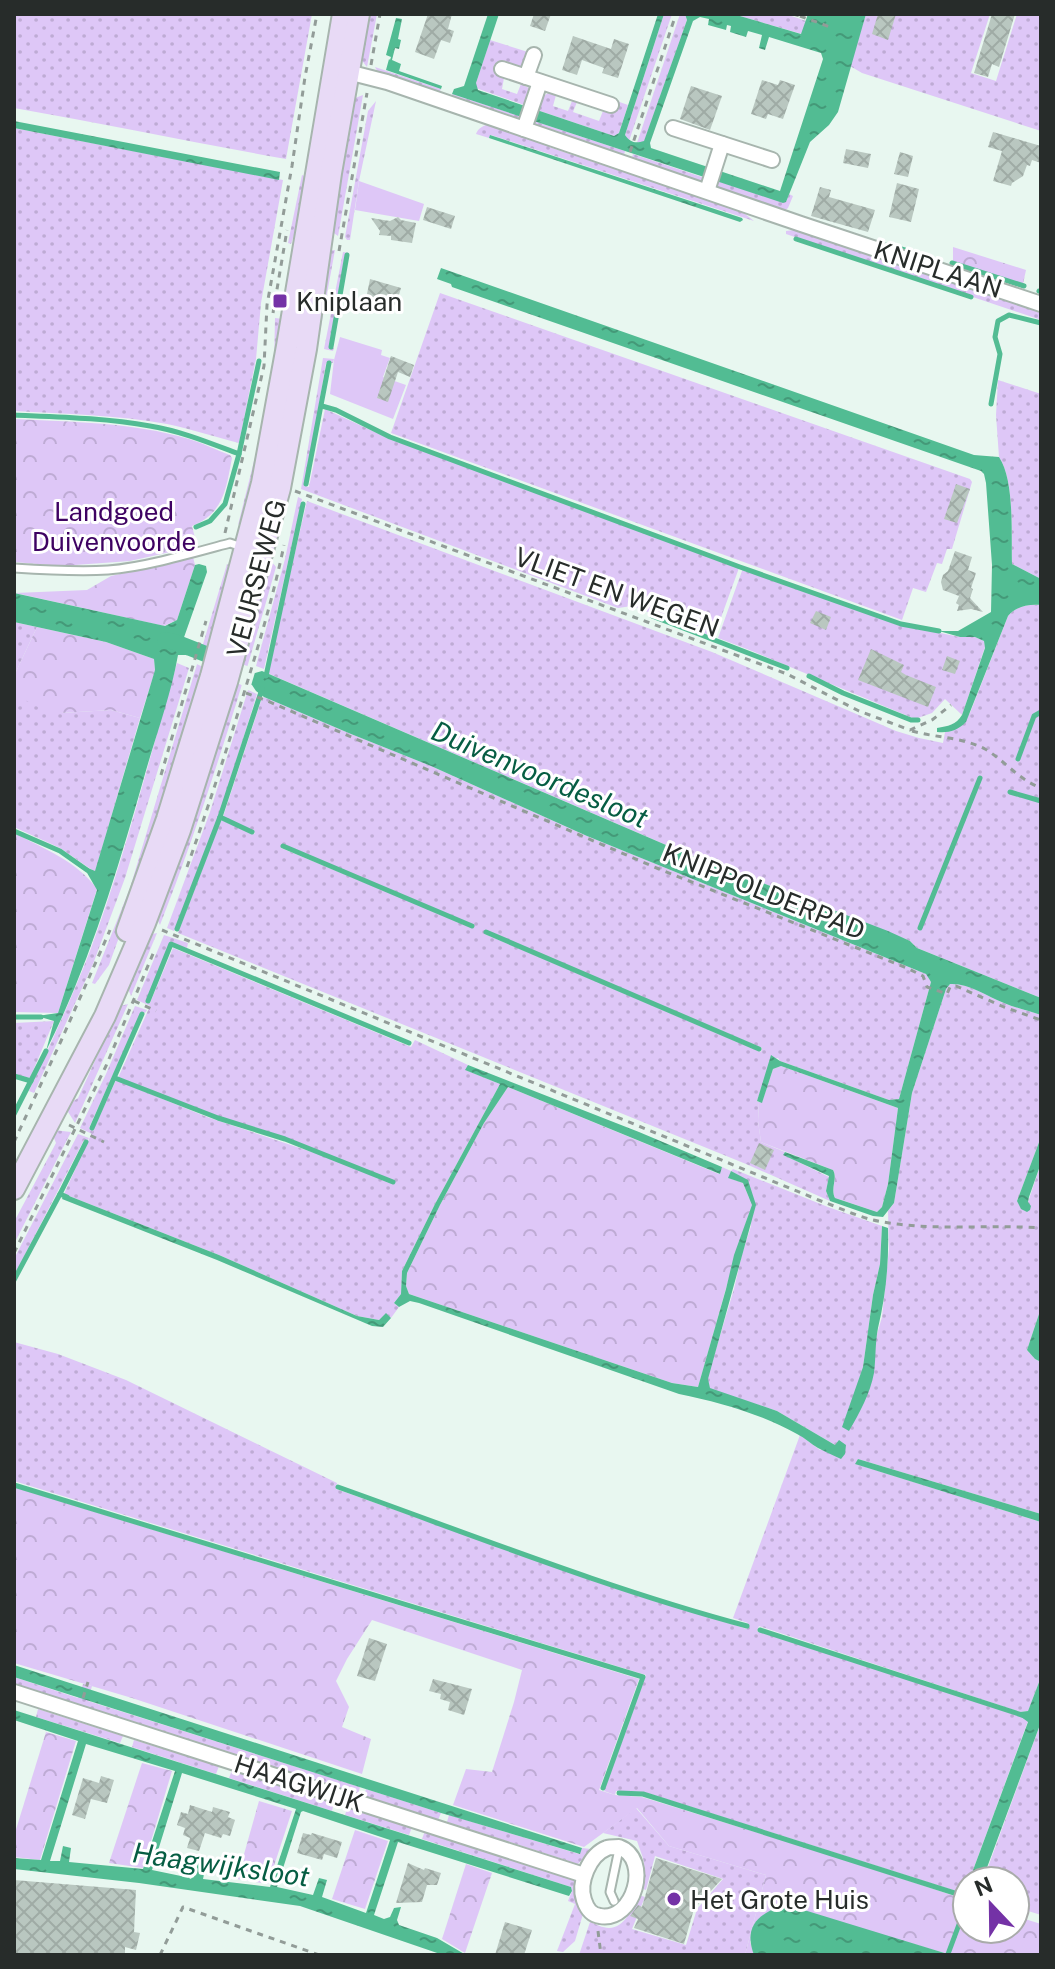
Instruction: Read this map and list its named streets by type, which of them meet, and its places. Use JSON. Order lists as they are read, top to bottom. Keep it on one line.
{"streets":{"main road":["VEURSEWEG"],"street":["KNIPLAAN","HAAGWIJK"],"path":["VLIET EN WEGEN","KNIPPOLDERPAD"]},"crossings":[["KNIPLAAN","VEURSEWEG"],["VEURSEWEG","VLIET EN WEGEN"],["VEURSEWEG","KNIPPOLDERPAD"]],"water":["Duivenvoordesloot","Haagwijksloot"],"parks":["Landgoed Duivenvoorde"],"places":{"transit":["Kniplaan"],"other":["Het Grote Huis"]},"north":"top"}
